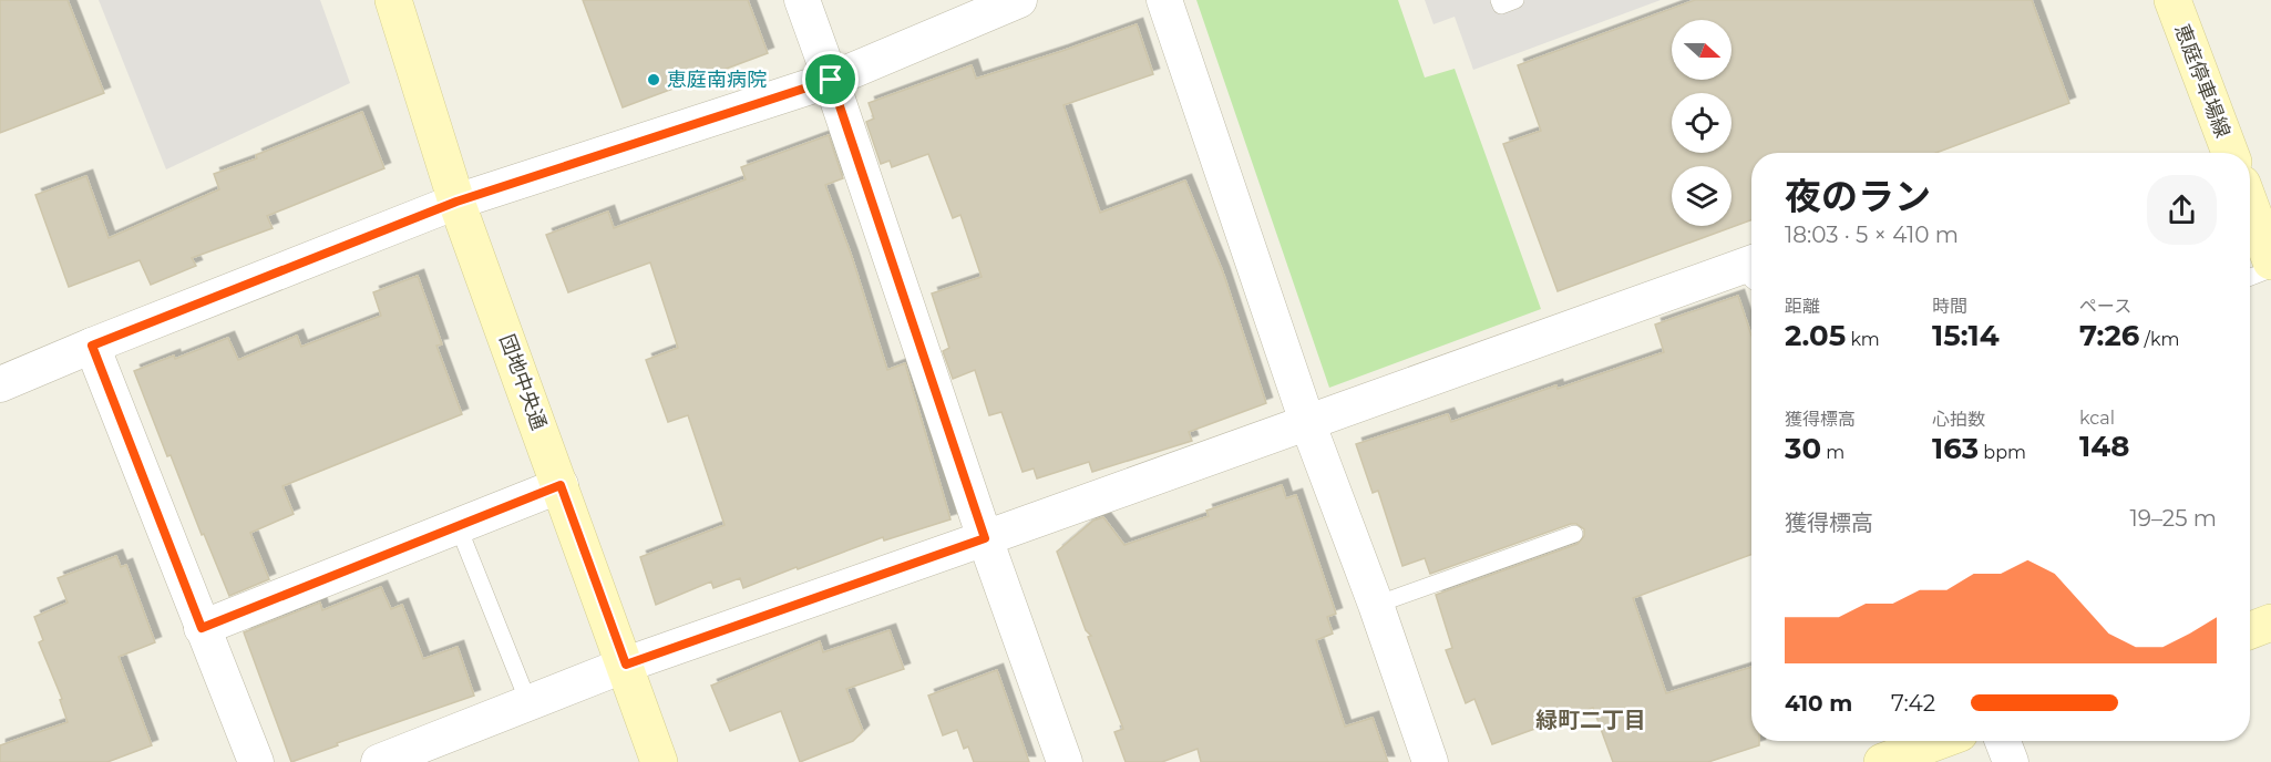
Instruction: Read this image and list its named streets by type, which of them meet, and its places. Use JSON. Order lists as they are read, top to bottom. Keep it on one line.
{"streets":{"street":["恵庭停車場線","団地中央通"]},"districts":["緑町二丁目"],"places":["恵庭南病院"],"north":"right","page":{"heading":["夜のラン","18:03 · 5 × 410 m"],"stats":[["距離","2.05 km"],["時間","15:14"],["ペース","7:26 /km"],["獲得標高","30 m"],["心拍数","163 bpm"],["kcal","148"]],"chart":["獲得標高","19–25 m"],"list":[{"name":"410 m","note":"7:42"}]}}
